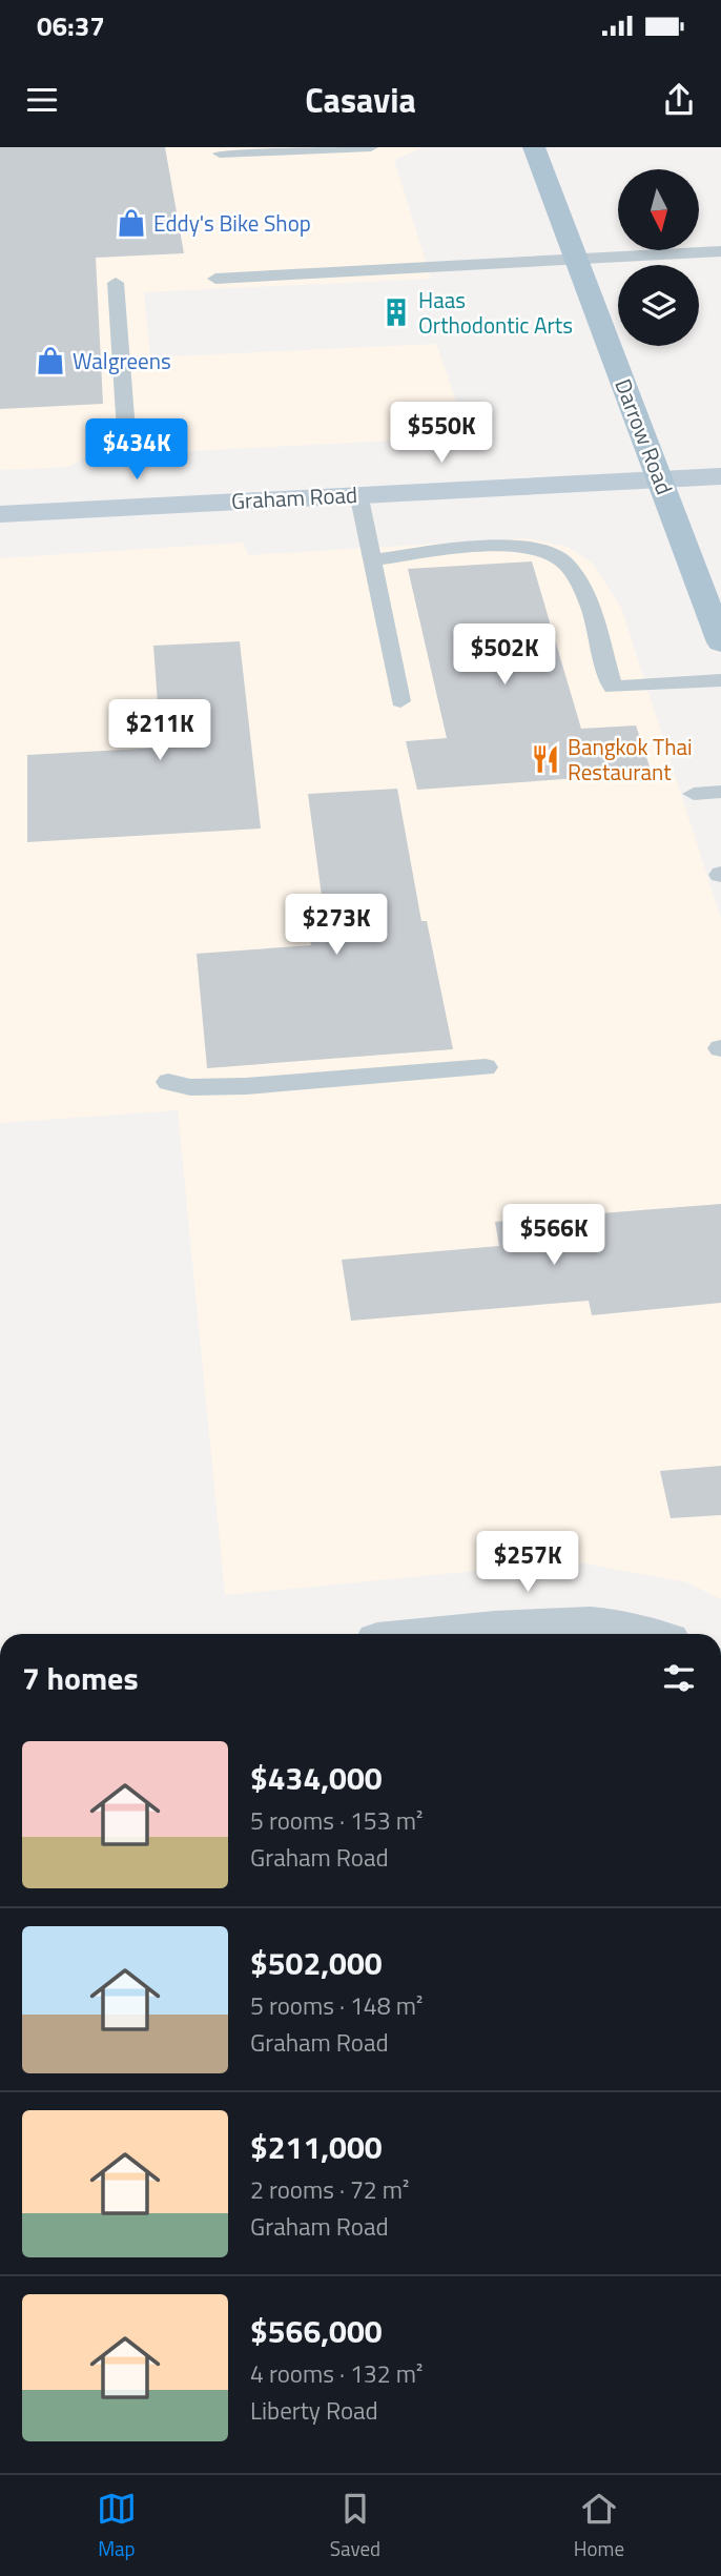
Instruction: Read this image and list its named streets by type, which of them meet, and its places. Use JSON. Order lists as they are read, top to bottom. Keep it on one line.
{"streets":{"main road":["Darrow Road","Graham Road"]},"crossings":[["Darrow Road","Graham Road"]],"places":{"shop":["Eddy's Bike Shop","Walgreens"],"building":["Haas Orthodontic Arts"],"restaurant":["Bangkok Thai Restaurant"]},"north":"bottom","page":{"status":"06:37","header":"Casavia","price":["$550K","$434K","$502K","$211K","$273K","$566K","$257K"],"heading":"7 homes","list":[{"name":"$434,000","note":"5 rooms · 153 m² · Graham Road"},{"name":"$502,000","note":"5 rooms · 148 m² · Graham Road"},{"name":"$211,000","note":"2 rooms · 72 m² · Graham Road"},{"name":"$566,000","note":"4 rooms · 132 m² · Liberty Road"}],"tabs":["Map","Saved","Home"]}}
